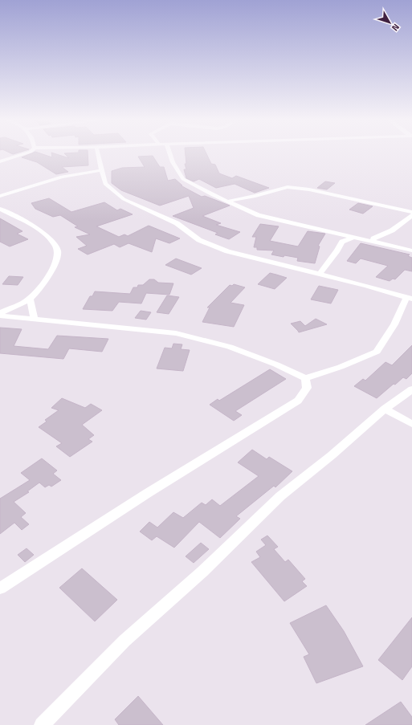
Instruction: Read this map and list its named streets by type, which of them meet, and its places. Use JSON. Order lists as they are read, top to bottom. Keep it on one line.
{"north":"bottom right"}
